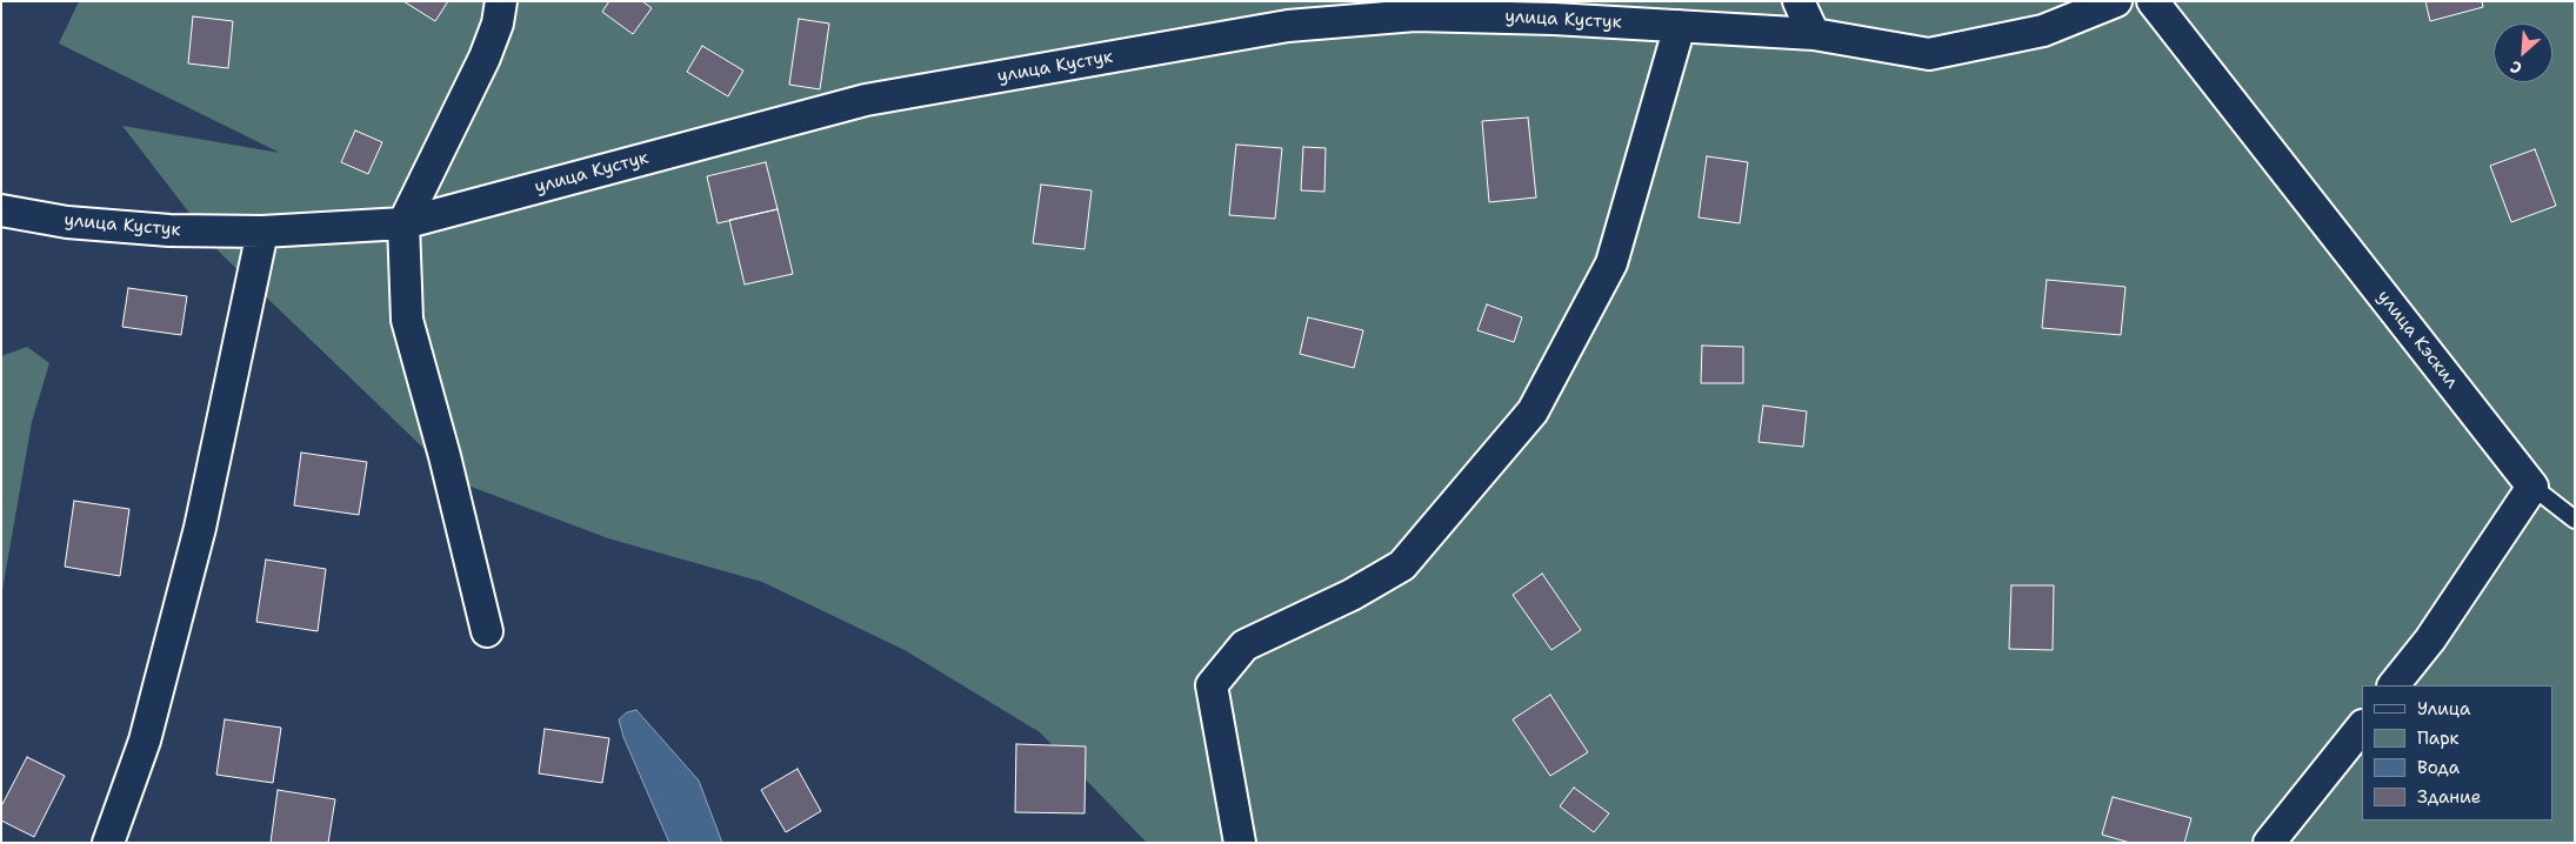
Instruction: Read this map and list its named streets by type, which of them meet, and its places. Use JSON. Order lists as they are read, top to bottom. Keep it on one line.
{"streets":{"street":["улица Кустук","улица Кэскил"]},"legend":["Улица","Парк","Вода","Здание"],"north":"bottom left"}
